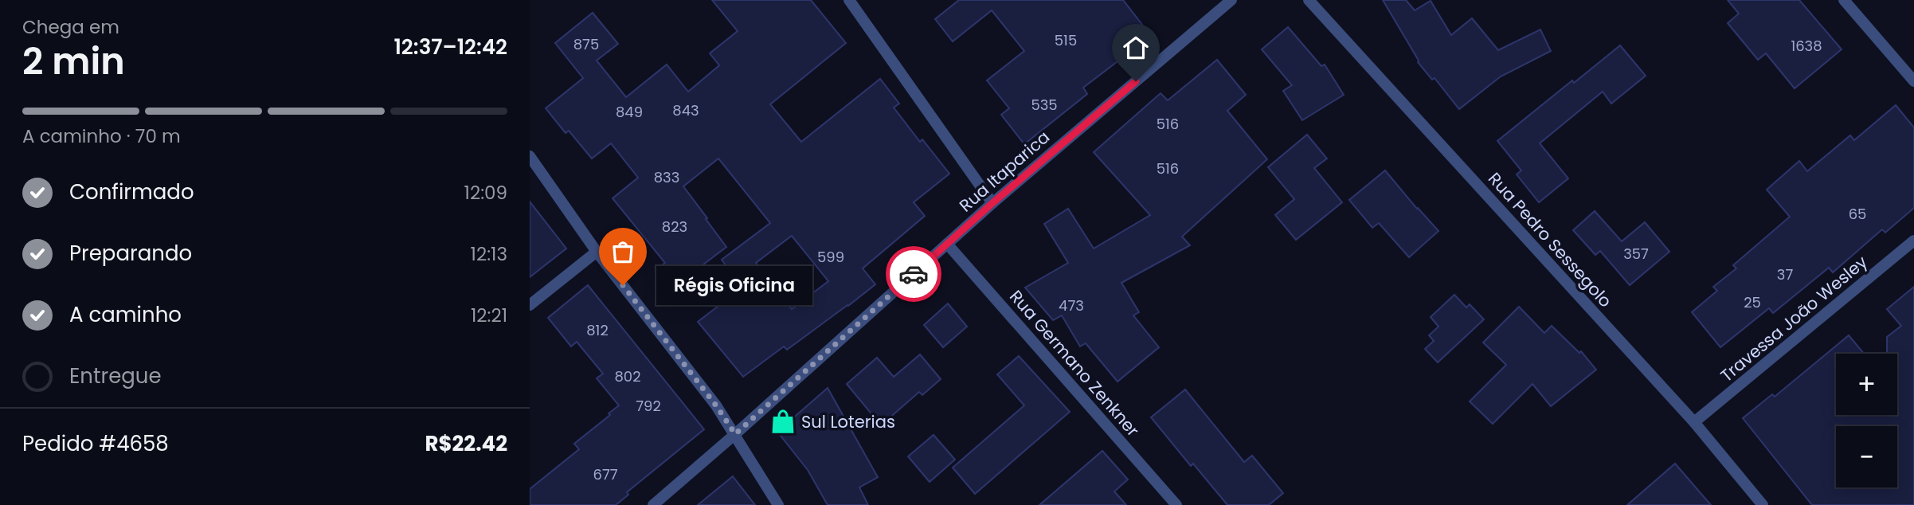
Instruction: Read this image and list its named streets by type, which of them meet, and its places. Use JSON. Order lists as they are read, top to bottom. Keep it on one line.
{"streets":{"street":["Rua Itaparica","Rua Pedro Sessegolo","Travessa João Wesley","Rua Germano Zenkner"]},"crossings":[["Rua Itaparica","Rua Germano Zenkner"],["Rua Pedro Sessegolo","Travessa João Wesley"]],"places":{"other":["Régis Oficina"],"shop":["Sul Loterias"]},"house_numbers":["515","875","1638","535","843","849","516","516","833","65","823","357","599","37","25","473","812","802","792","677"],"page":{"heading":["2 min","Chega em","12:37–12:42"],"panel":["Pedido #4658","R$22.42"],"bar":"A caminho · 70 m","list":[["Confirmado","12:09"],["Preparando","12:13"],["A caminho","12:21"],"Entregue"],"bubble":"Régis Oficina","map_buttons":["+","−"]}}
